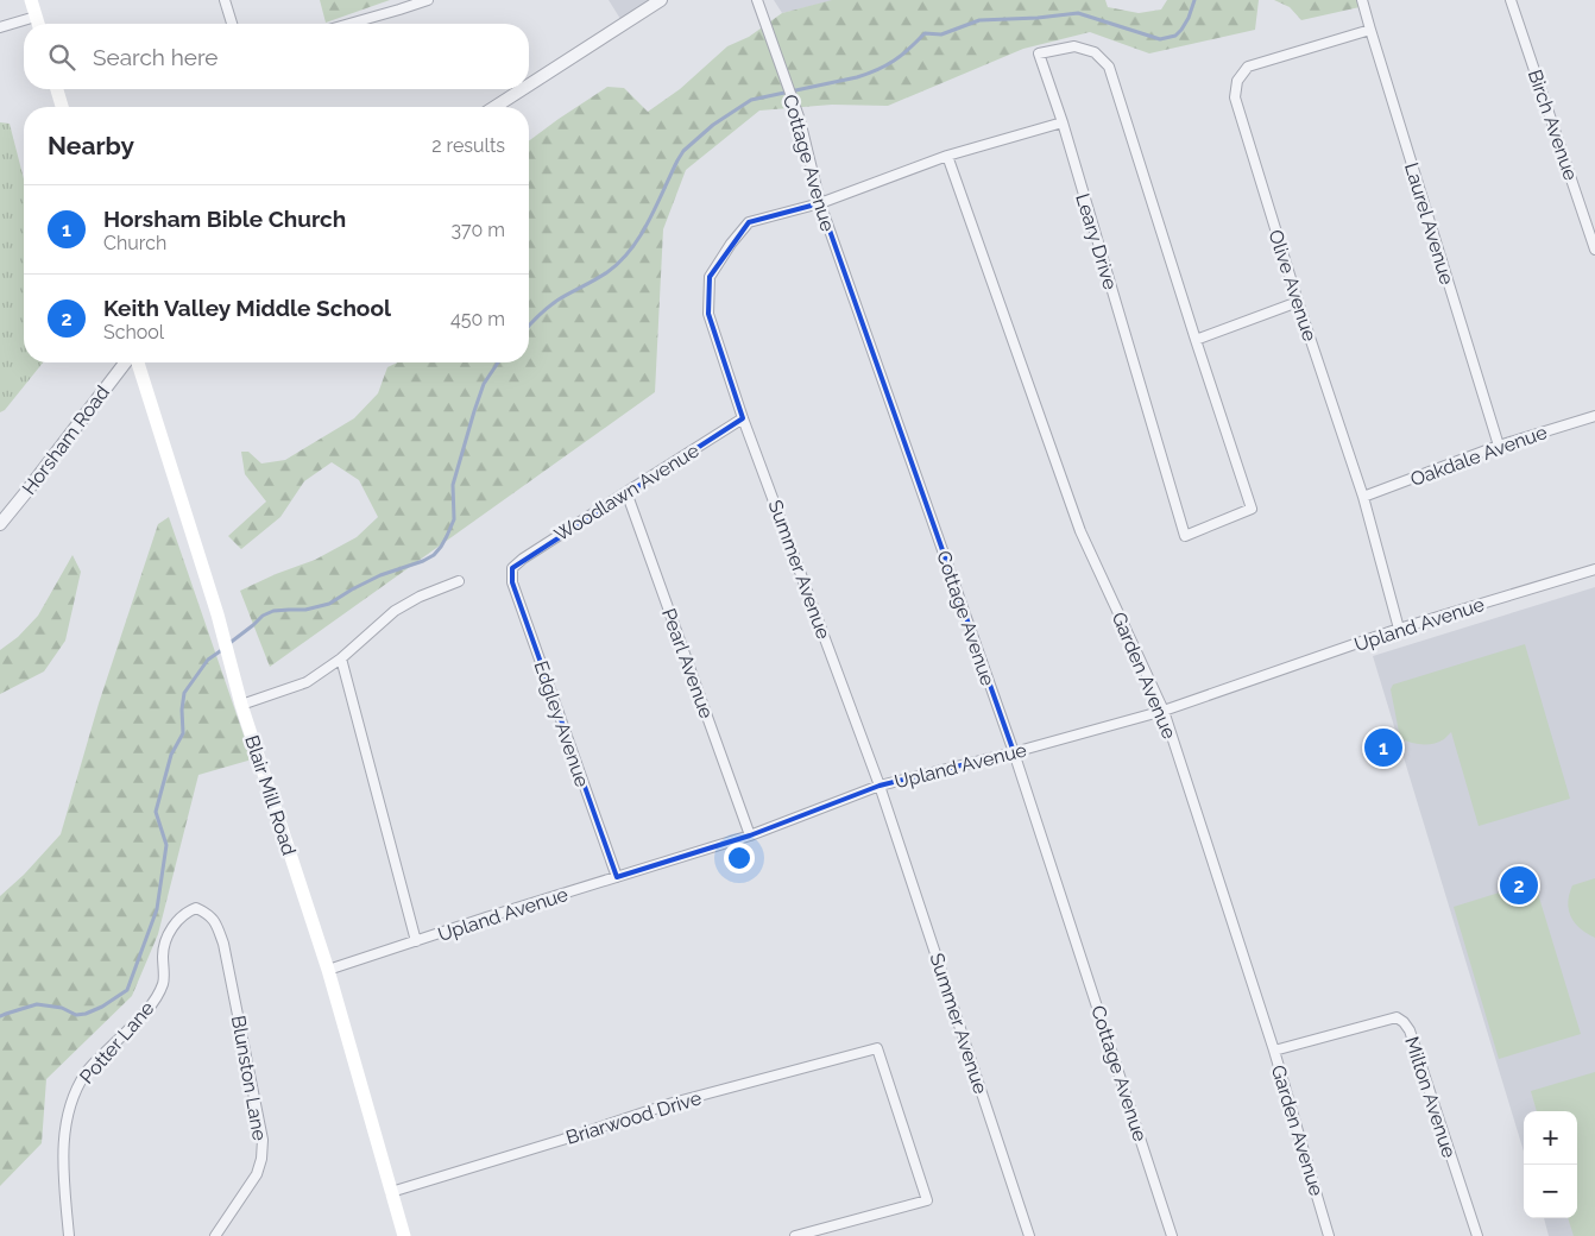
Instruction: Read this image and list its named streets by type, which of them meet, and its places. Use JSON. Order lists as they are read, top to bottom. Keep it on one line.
{"streets":{"main road":["Blair Mill Road"],"street":["Birch Avenue","Cottage Avenue","Laurel Avenue","Leary Drive","Olive Avenue","Horsham Road","Oakdale Avenue","Woodlawn Avenue","Summer Avenue","Upland Avenue","Pearl Avenue","Garden Avenue","Edgley Avenue","Potter Lane","Blunston Lane","Milton Avenue","Briarwood Drive"]},"crossings":[["Cottage Avenue","Summer Avenue"],["Cottage Avenue","Upland Avenue"],["Laurel Avenue","Olive Avenue"],["Laurel Avenue","Oakdale Avenue"],["Leary Drive","Summer Avenue"],["Olive Avenue","Oakdale Avenue"],["Olive Avenue","Upland Avenue"],["Woodlawn Avenue","Summer Avenue"],["Woodlawn Avenue","Pearl Avenue"],["Woodlawn Avenue","Edgley Avenue"],["Summer Avenue","Upland Avenue"],["Summer Avenue","Garden Avenue"],["Upland Avenue","Pearl Avenue"],["Upland Avenue","Garden Avenue"],["Upland Avenue","Edgley Avenue"],["Upland Avenue","Blair Mill Road"],["Garden Avenue","Milton Avenue"],["Blair Mill Road","Briarwood Drive"],["Potter Lane","Blunston Lane"]],"page":{"search":"Search here","heading":["Nearby","2 results"],"list":[{"mark":"1","name":"Horsham Bible Church","note":"Church","value":"370 m"},{"mark":"2","name":"Keith Valley Middle School","note":"School","value":"450 m"}],"pins":["1","2"],"map_buttons":["+","−"]}}
